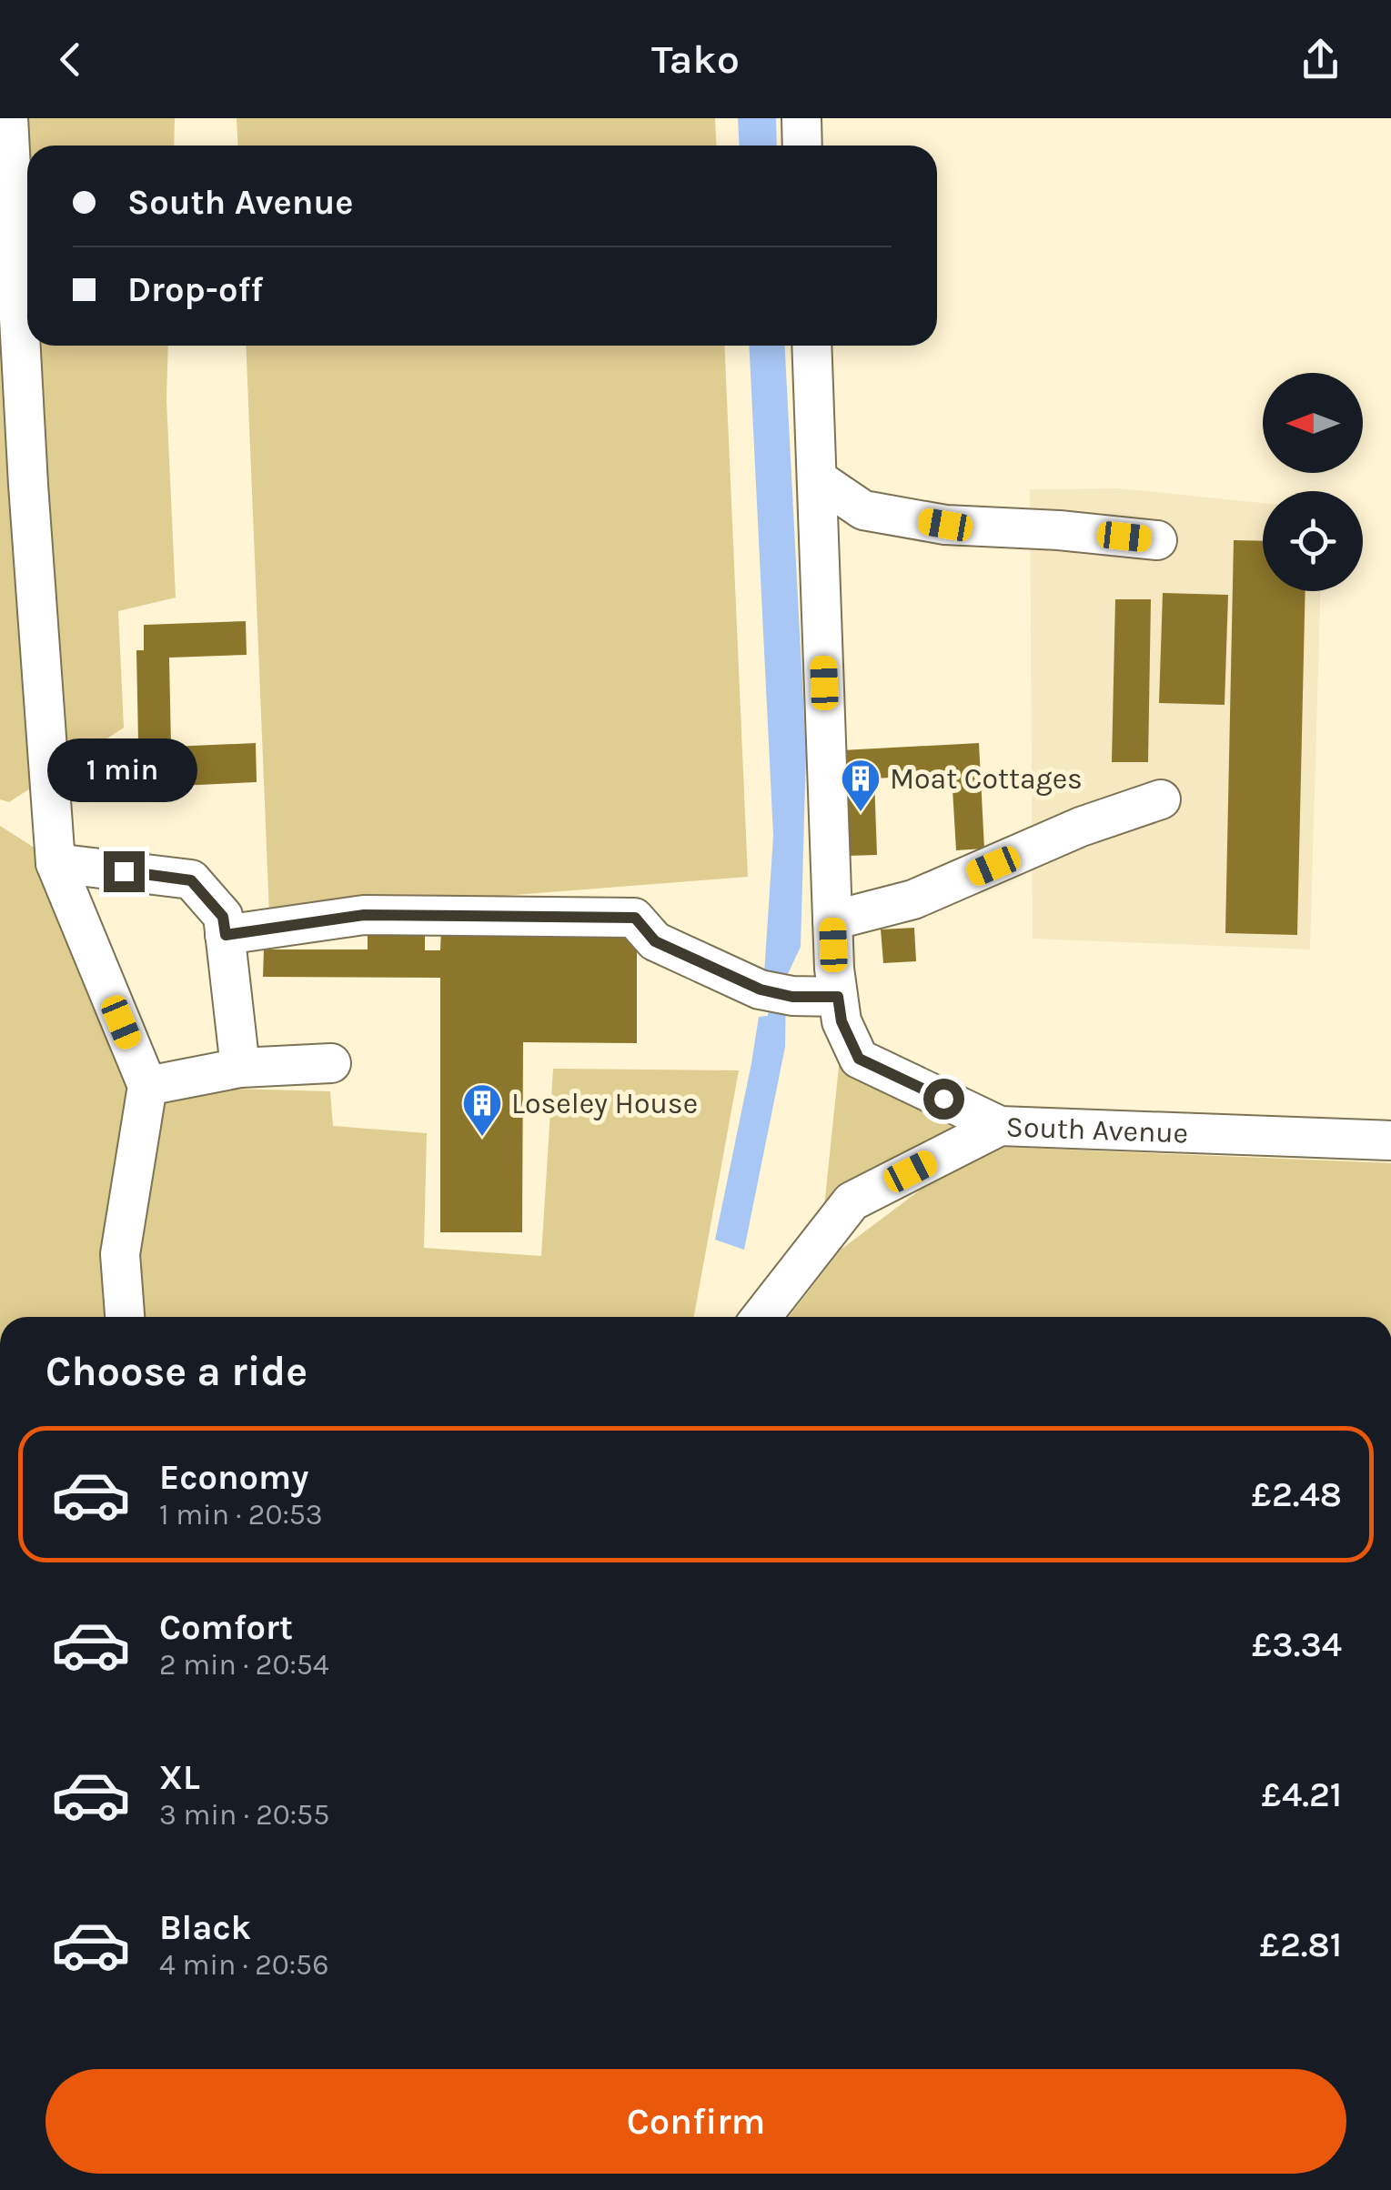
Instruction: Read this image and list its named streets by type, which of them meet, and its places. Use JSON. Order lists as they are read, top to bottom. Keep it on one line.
{"streets":{"lane":["South Avenue"]},"places":{"building":["Moat Cottages","Loseley House"]},"north":"left","page":{"header":"Tako","banner":["South Avenue","Drop-off"],"bubble":"1 min","heading":"Choose a ride","list":[{"name":"Economy","note":"1 min · 20:53","value":"£2.48"},{"name":"Comfort","note":"2 min · 20:54","value":"£3.34"},{"name":"XL","note":"3 min · 20:55","value":"£4.21"},{"name":"Black","note":"4 min · 20:56","value":"£2.81"}],"buttons":"Confirm"}}
